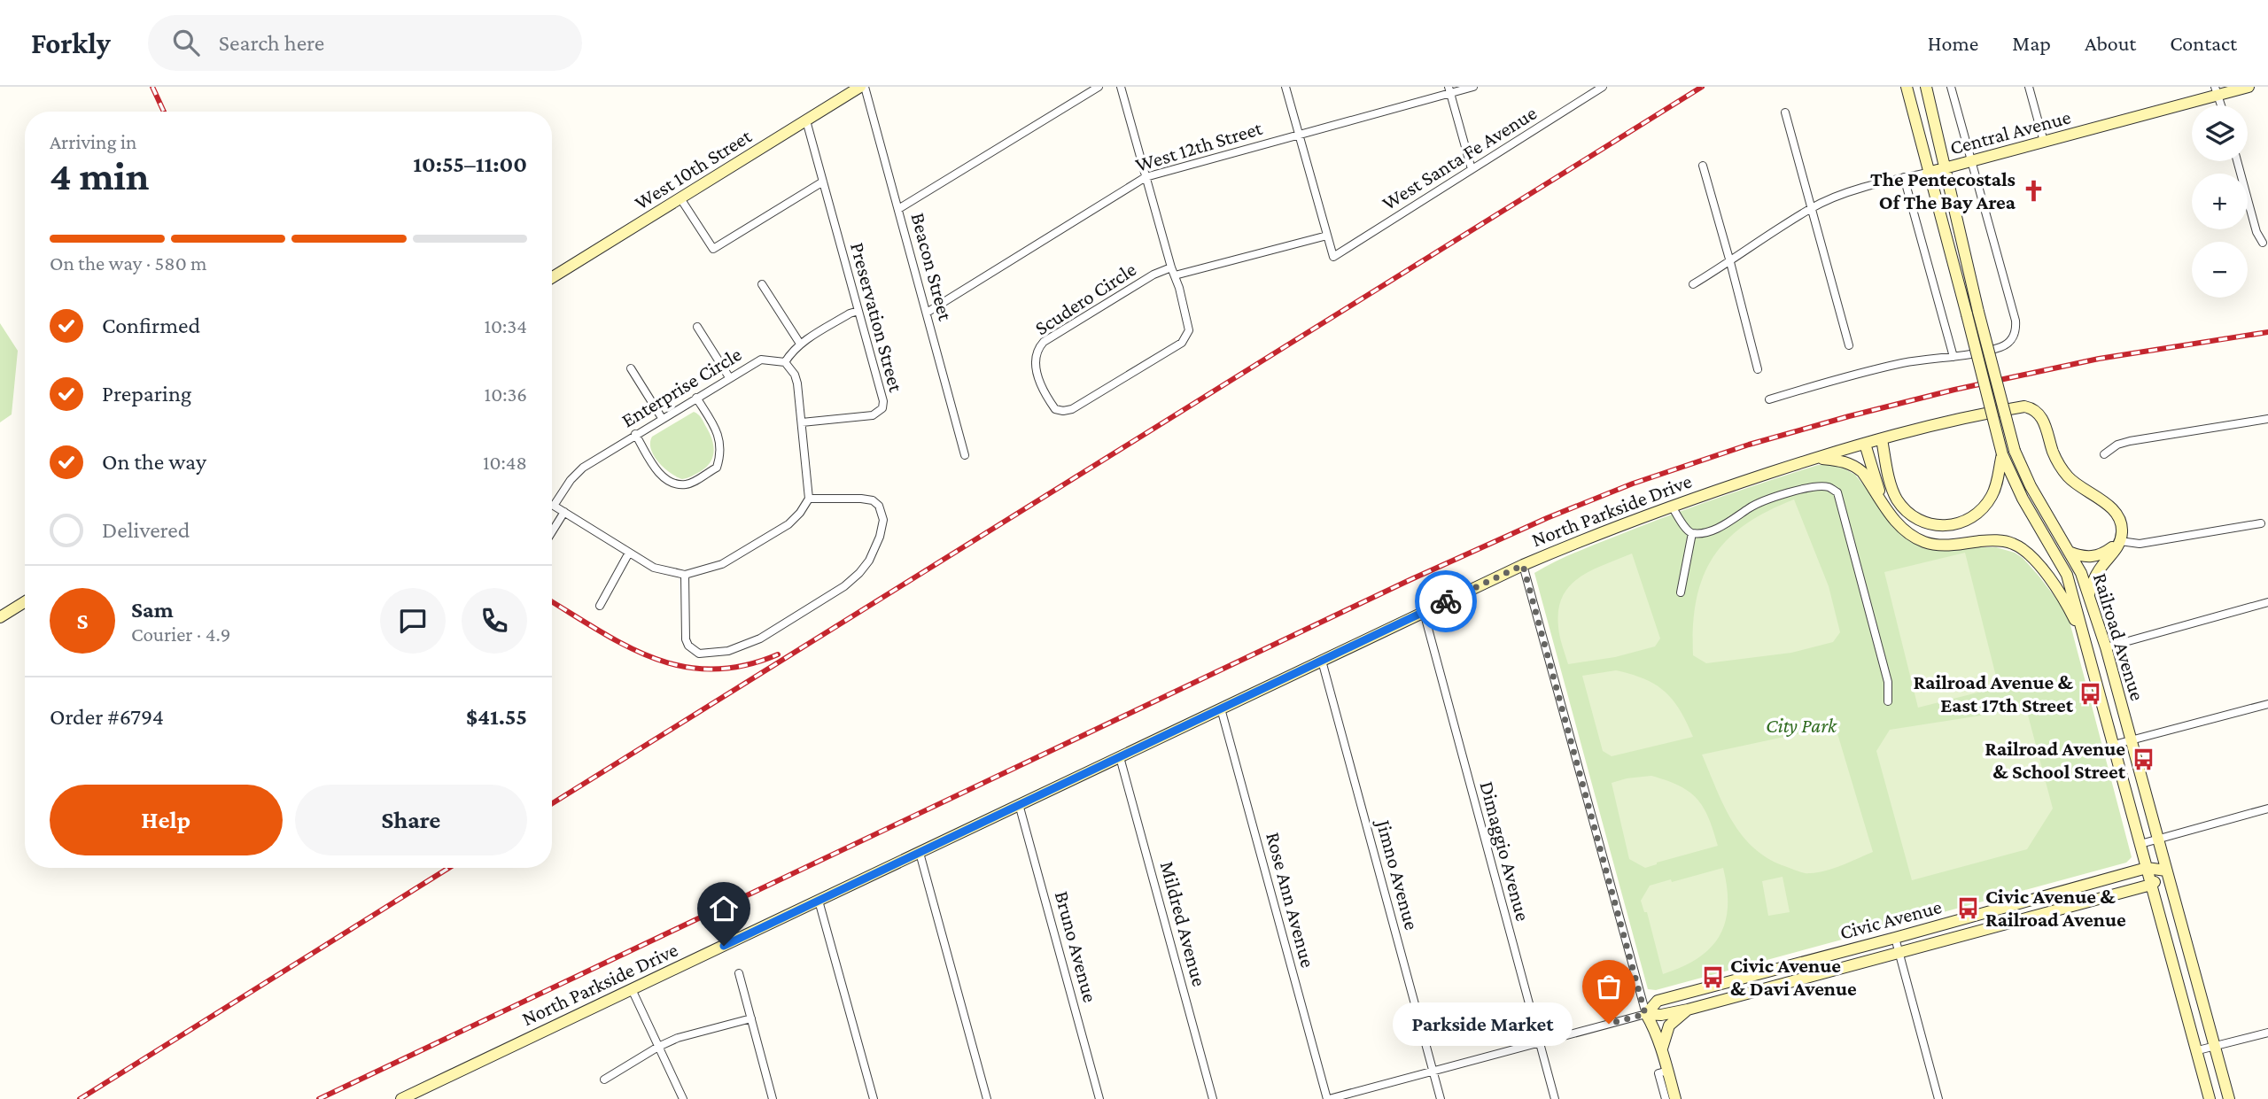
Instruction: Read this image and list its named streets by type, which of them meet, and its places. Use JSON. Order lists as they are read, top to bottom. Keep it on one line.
{"streets":{"street":["Central Avenue","West 12th Street","West Santa Fe Avenue","West 10th Street","Beacon Street","Scudero Circle","Preservation Street","Enterprise Circle","North Parkside Drive","Railroad Avenue","Dimaggio Avenue","Jimno Avenue","Rose Ann Avenue","Civic Avenue","Mildred Avenue","Bruno Avenue"]},"crossings":[["Central Avenue","Railroad Avenue"],["West 12th Street","Beacon Street"],["West 10th Street","Preservation Street"],["North Parkside Drive","Dimaggio Avenue"],["North Parkside Drive","Jimno Avenue"],["North Parkside Drive","Rose Ann Avenue"],["North Parkside Drive","Mildred Avenue"],["North Parkside Drive","Bruno Avenue"],["Railroad Avenue","Civic Avenue"]],"parks":["City Park"],"places":{"church":["The Pentecostals Of The Bay Area"],"bus stop":["Railroad Avenue & East 17th Street","Railroad Avenue & School Street","Civic Avenue & Railroad Avenue","Civic Avenue & Davi Avenue"],"other":["Parkside Market"]},"page":{"header":"Forkly","search":"Search here","nav":["Home","Map","About","Contact"],"map_buttons":["+","−"],"heading":["4 min","Arriving in","10:55–11:00"],"panel":["Sam","Courier · 4.9","Order #6794","$41.55"],"bar":"On the way · 580 m","list":[["Confirmed","10:34"],["Preparing","10:36"],["On the way","10:48"],"Delivered"],"round":"S","buttons":["Help","Share"],"bubble":"Parkside Market"}}
